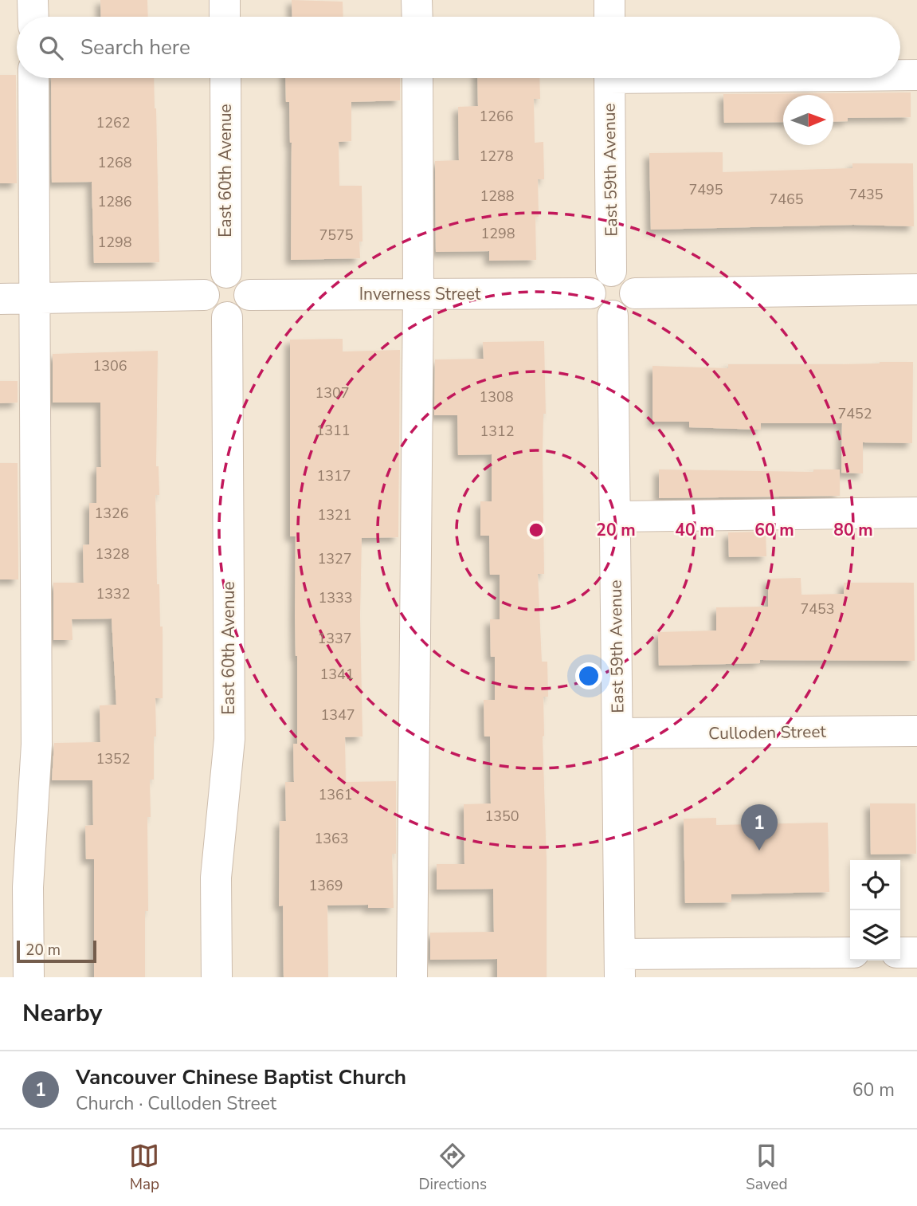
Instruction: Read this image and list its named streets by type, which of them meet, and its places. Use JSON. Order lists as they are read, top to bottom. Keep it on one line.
{"streets":{"street":["East 59th Avenue","East 60th Avenue","Inverness Street","Culloden Street"]},"crossings":[["East 59th Avenue","Inverness Street"],["East 59th Avenue","Culloden Street"],["East 60th Avenue","Inverness Street"]],"house_numbers":["1266","1262","1278","1268","7495","7435","1288","7465","1286","1298","7575","1298","1306","1307","1308","7452","1311","1312","1317","1326","1321","1328","1327","1332","1333","7453","1337","1341","1347","1352","1361","1350","1363","1369"],"scale_bar":"20 m","north":"right","page":{"search":"Search here","pins":"1","scale":"20 m","heading":"Nearby","list":[{"mark":"1","name":"Vancouver Chinese Baptist Church","note":"Church · Culloden Street","value":"60 m"}],"nav":["Map","Directions","Saved"]},"rings":["20 m","40 m","60 m","80 m"]}
